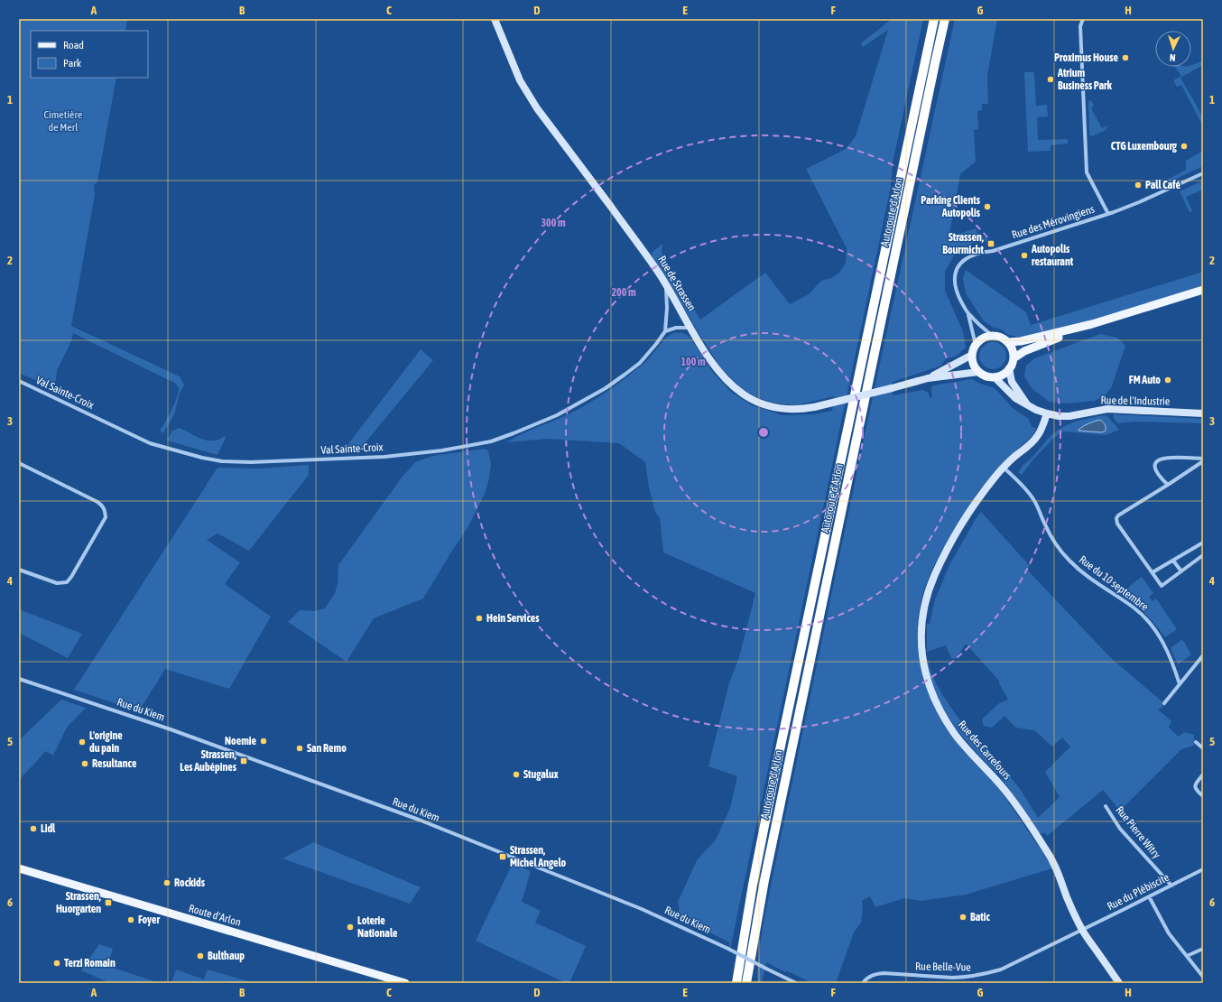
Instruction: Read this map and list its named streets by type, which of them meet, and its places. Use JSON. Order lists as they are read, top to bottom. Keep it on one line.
{"streets":{"highway":["Autoroute d'Arlon"],"main road":["Rue de Strassen","Rue de l'Industrie","Rue des Carrefours","Route d'Arlon"],"street":["Rue des Mérovingiens","Val Sainte-Croix","Rue du 10 septembre","Rue du Kiem","Rue Pierre Witry","Rue du Plébiscite","Rue Belle-Vue"]},"crossings":[["Rue des Mérovingiens","Rue de Strassen"],["Rue de l'Industrie","Rue des Carrefours"],["Rue du 10 septembre","Rue des Carrefours"],["Rue des Carrefours","Rue du Plébiscite"],["Rue des Carrefours","Rue Belle-Vue"],["Rue Pierre Witry","Rue du Plébiscite"],["Rue du Plébiscite","Rue Belle-Vue"]],"parks":["Cimetière de Merl"],"places":{"other":["Proximus House","Atrium Business Park","CTG Luxembourg","Pall Café","Parking Clients Autopolis","Autopolis restaurant","FM Auto","Hein Services","Noemie","L'origine du pain","San Remo","Resultance","Stugalux","Lidl","Rockids","Batic","Foyer","Loterie Nationale","Bulthaup","Terzi Romain"],"transit":["Strassen, Bourmicht","Strassen, Les Aubépines","Strassen, Michel Angelo","Strassen, Huorgarten"]},"legend":["Road","Park"],"north":"bottom","grid":{"columns":["A","B","C","D","E","F","G","H"],"rows":["1","2","3","4","5","6"]},"rings":["300 m","200 m","100 m"]}
